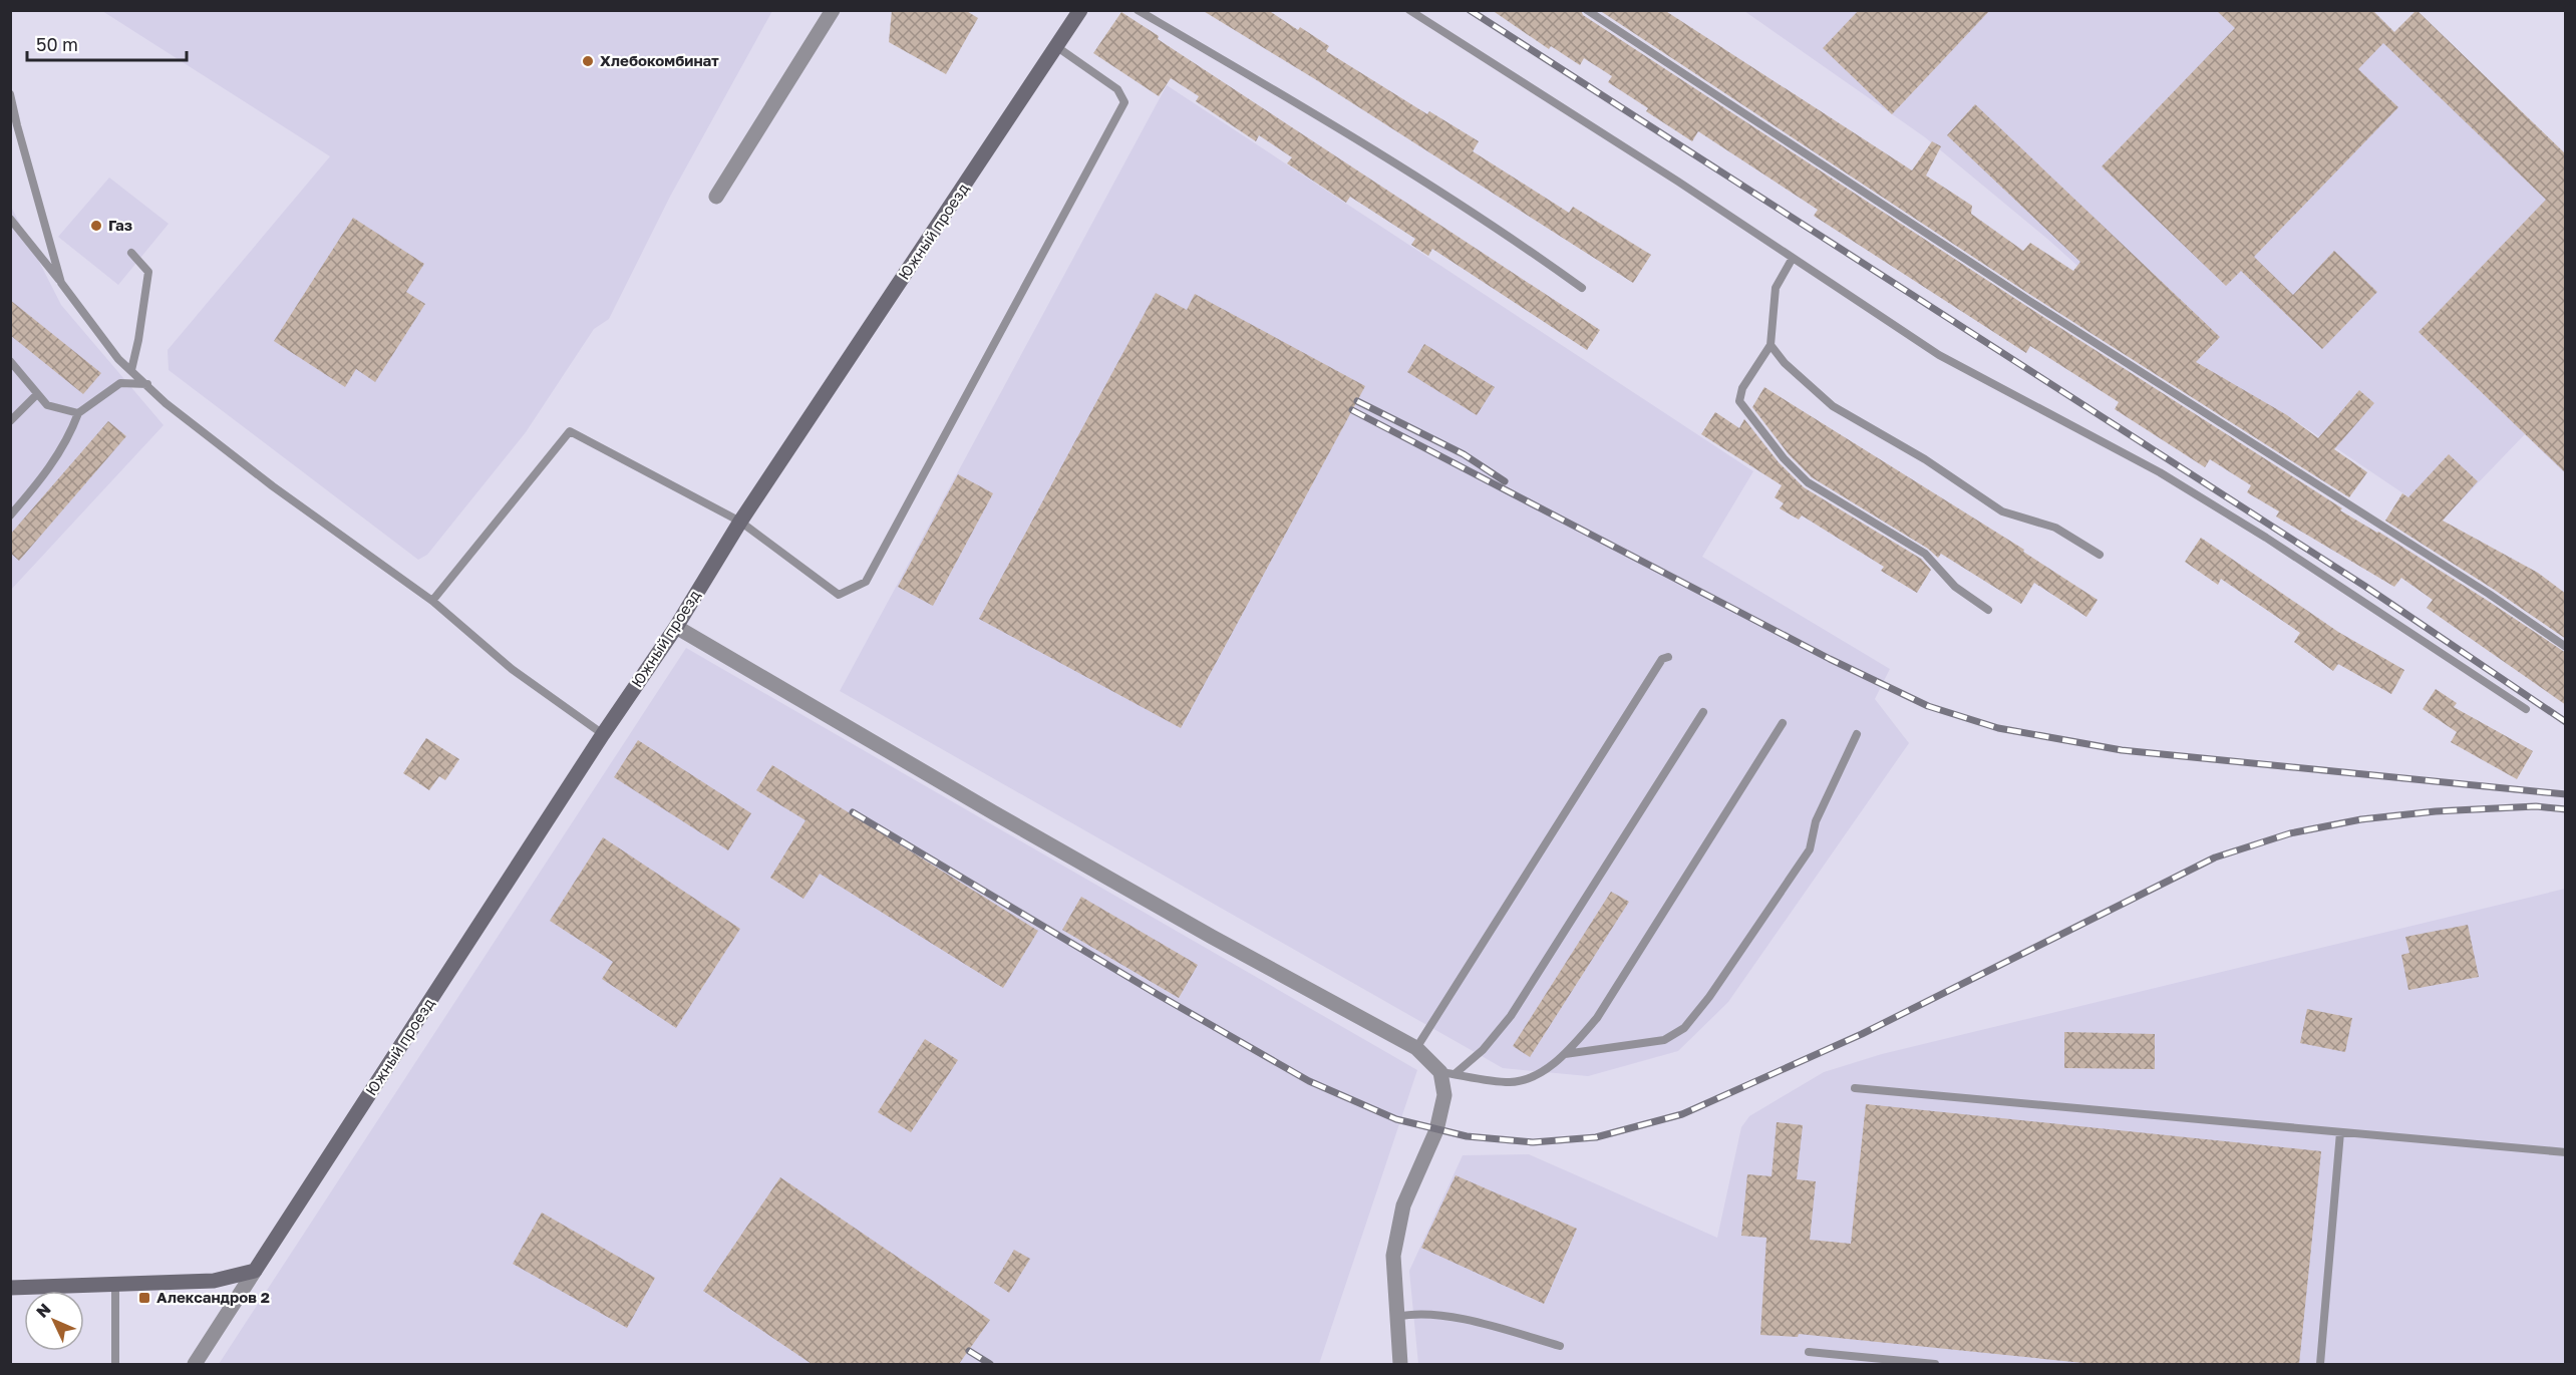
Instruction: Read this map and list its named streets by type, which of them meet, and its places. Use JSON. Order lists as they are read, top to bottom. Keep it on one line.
{"streets":{"street":["Южный проезд"]},"places":{"other":["Хлебокомбинат","Газ"],"transit":["Александров 2"]},"scale_bar":"50 m","north":"top left"}
